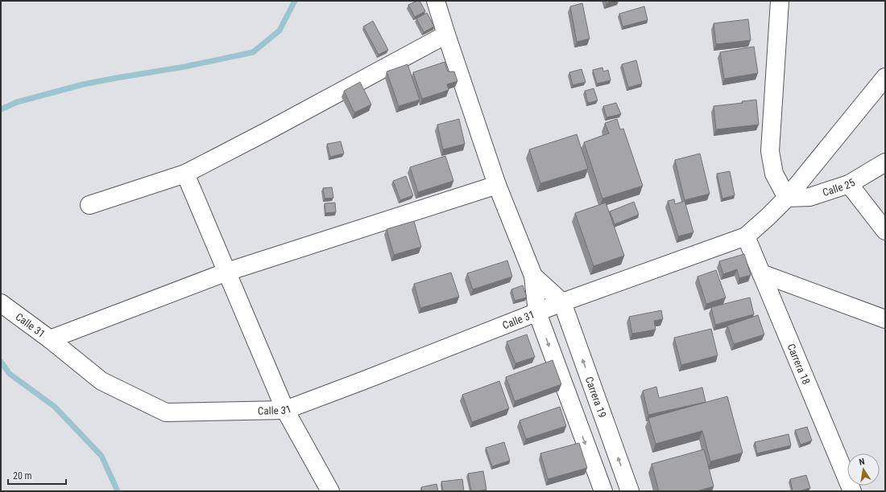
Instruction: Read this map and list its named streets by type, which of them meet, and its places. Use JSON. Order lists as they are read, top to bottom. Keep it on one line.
{"streets":{"street":["Calle 25","Calle 31","Carrera 18","Carrera 19"]},"crossings":[["Calle 31","Carrera 19"]],"scale_bar":"20 m","north":"top"}
